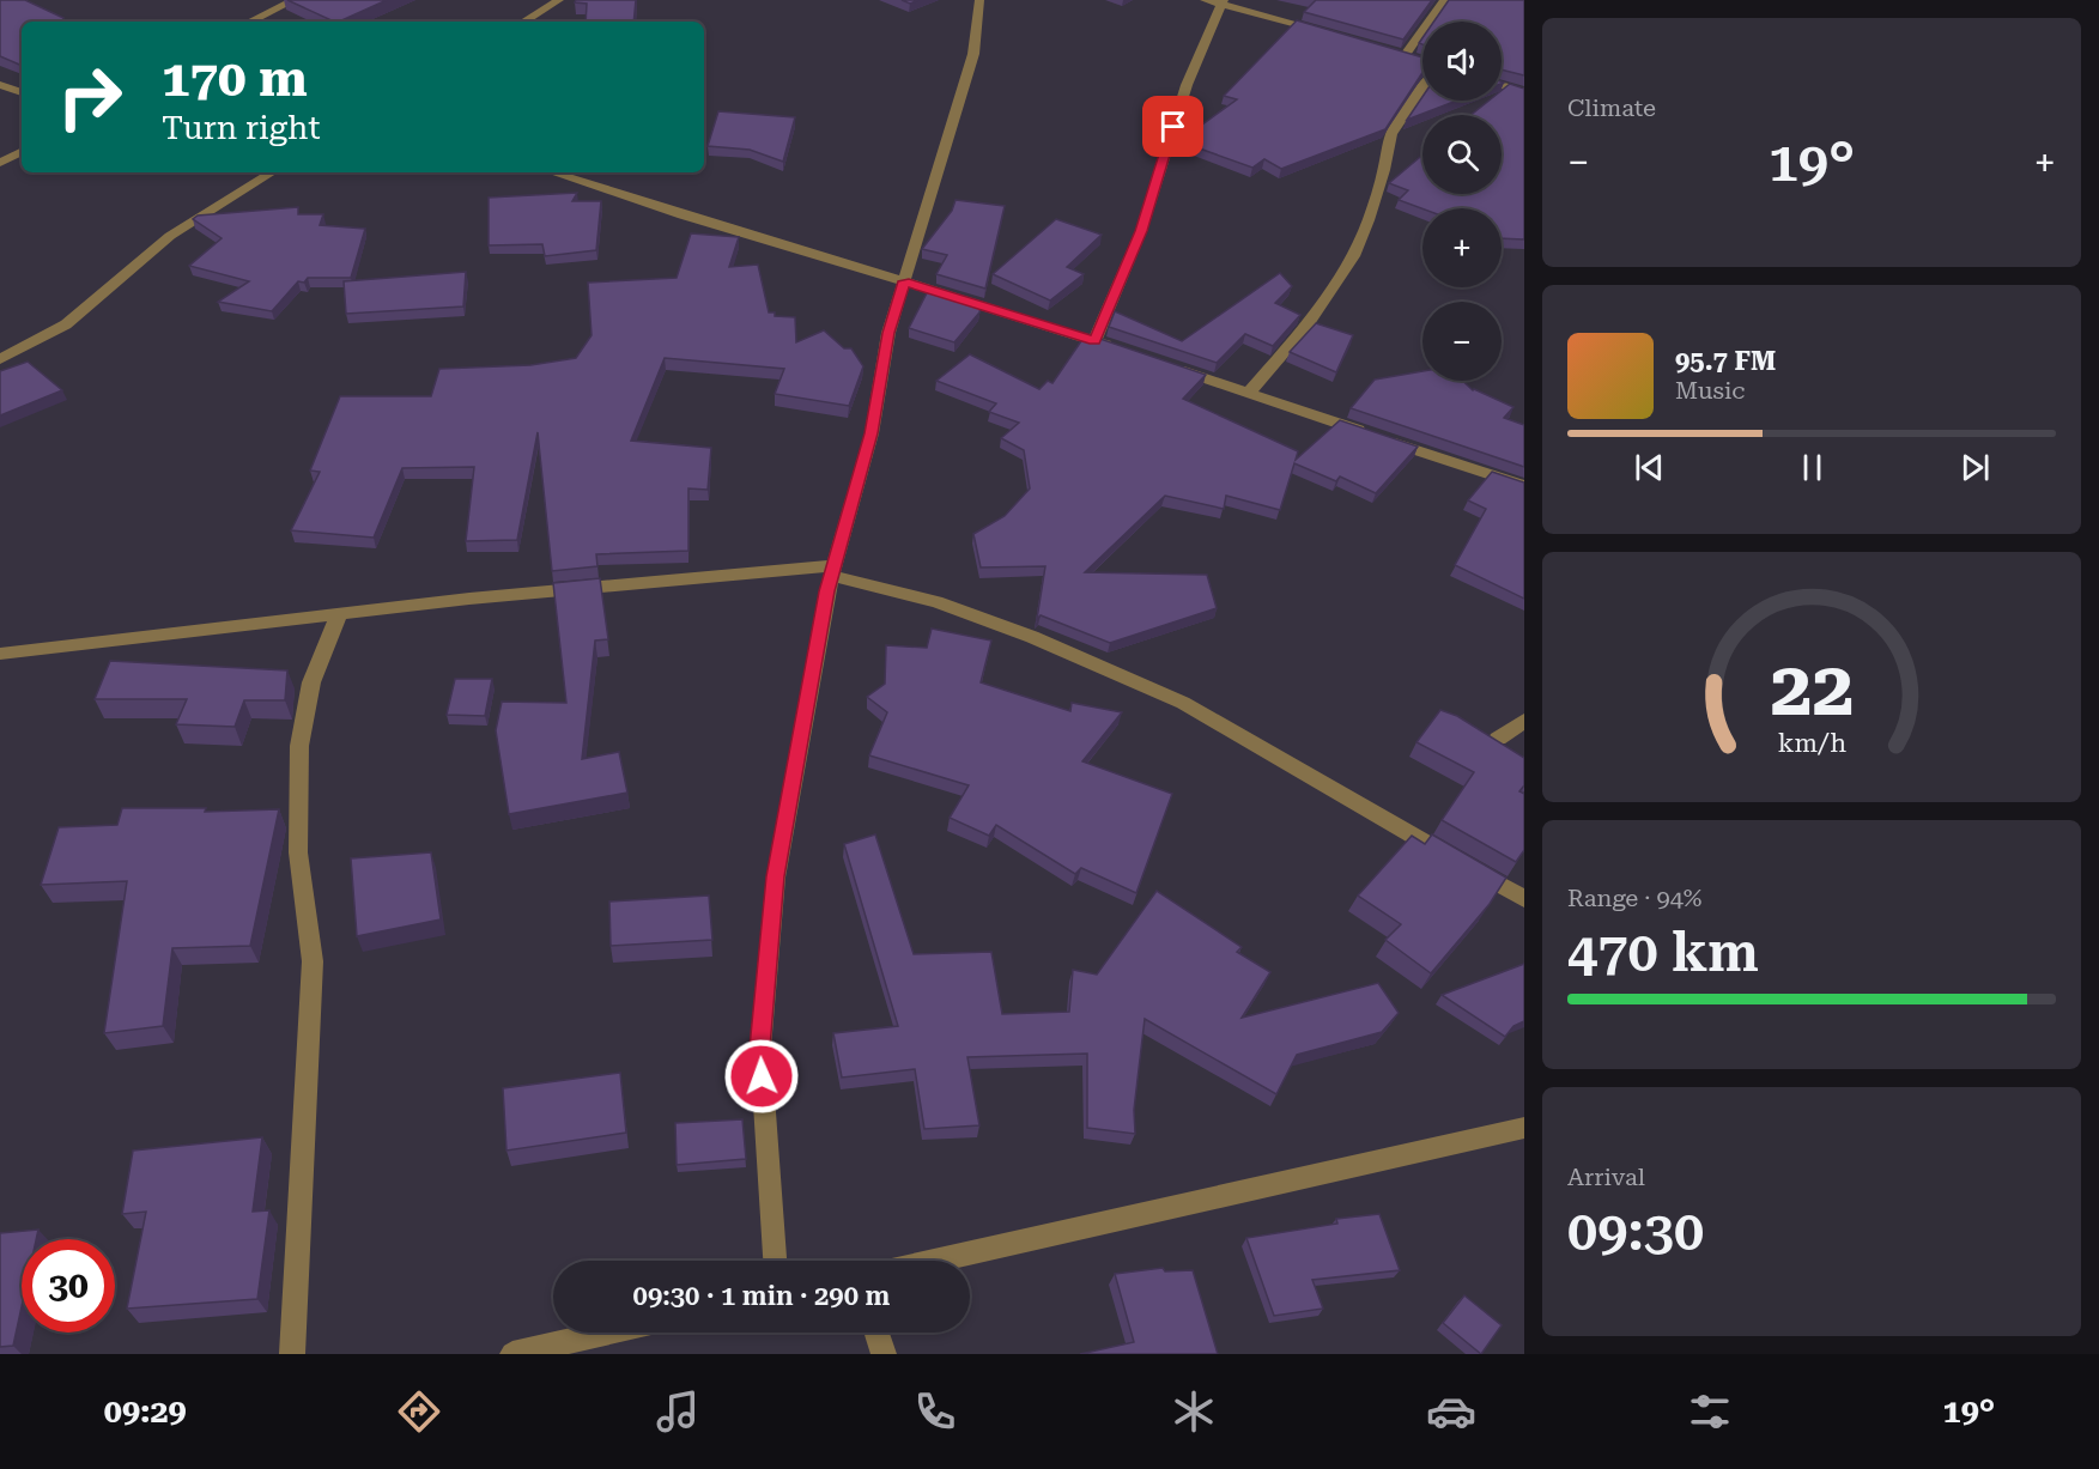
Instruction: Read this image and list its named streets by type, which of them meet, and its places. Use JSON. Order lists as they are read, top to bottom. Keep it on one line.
{"page":{"tile":["Climate",["Range · 94%","470 km"],["Arrival","09:30"]],"map_buttons":["+","−"],"turn":["170 m","Turn right"],"heat":["−","19°","+"],"song":["95.7 FM","Music"],"limit":"30","trip":"09:30 · 1 min · 290 m","tabs":["09:29","19°"],"gauge":["22","km/h"]}}
